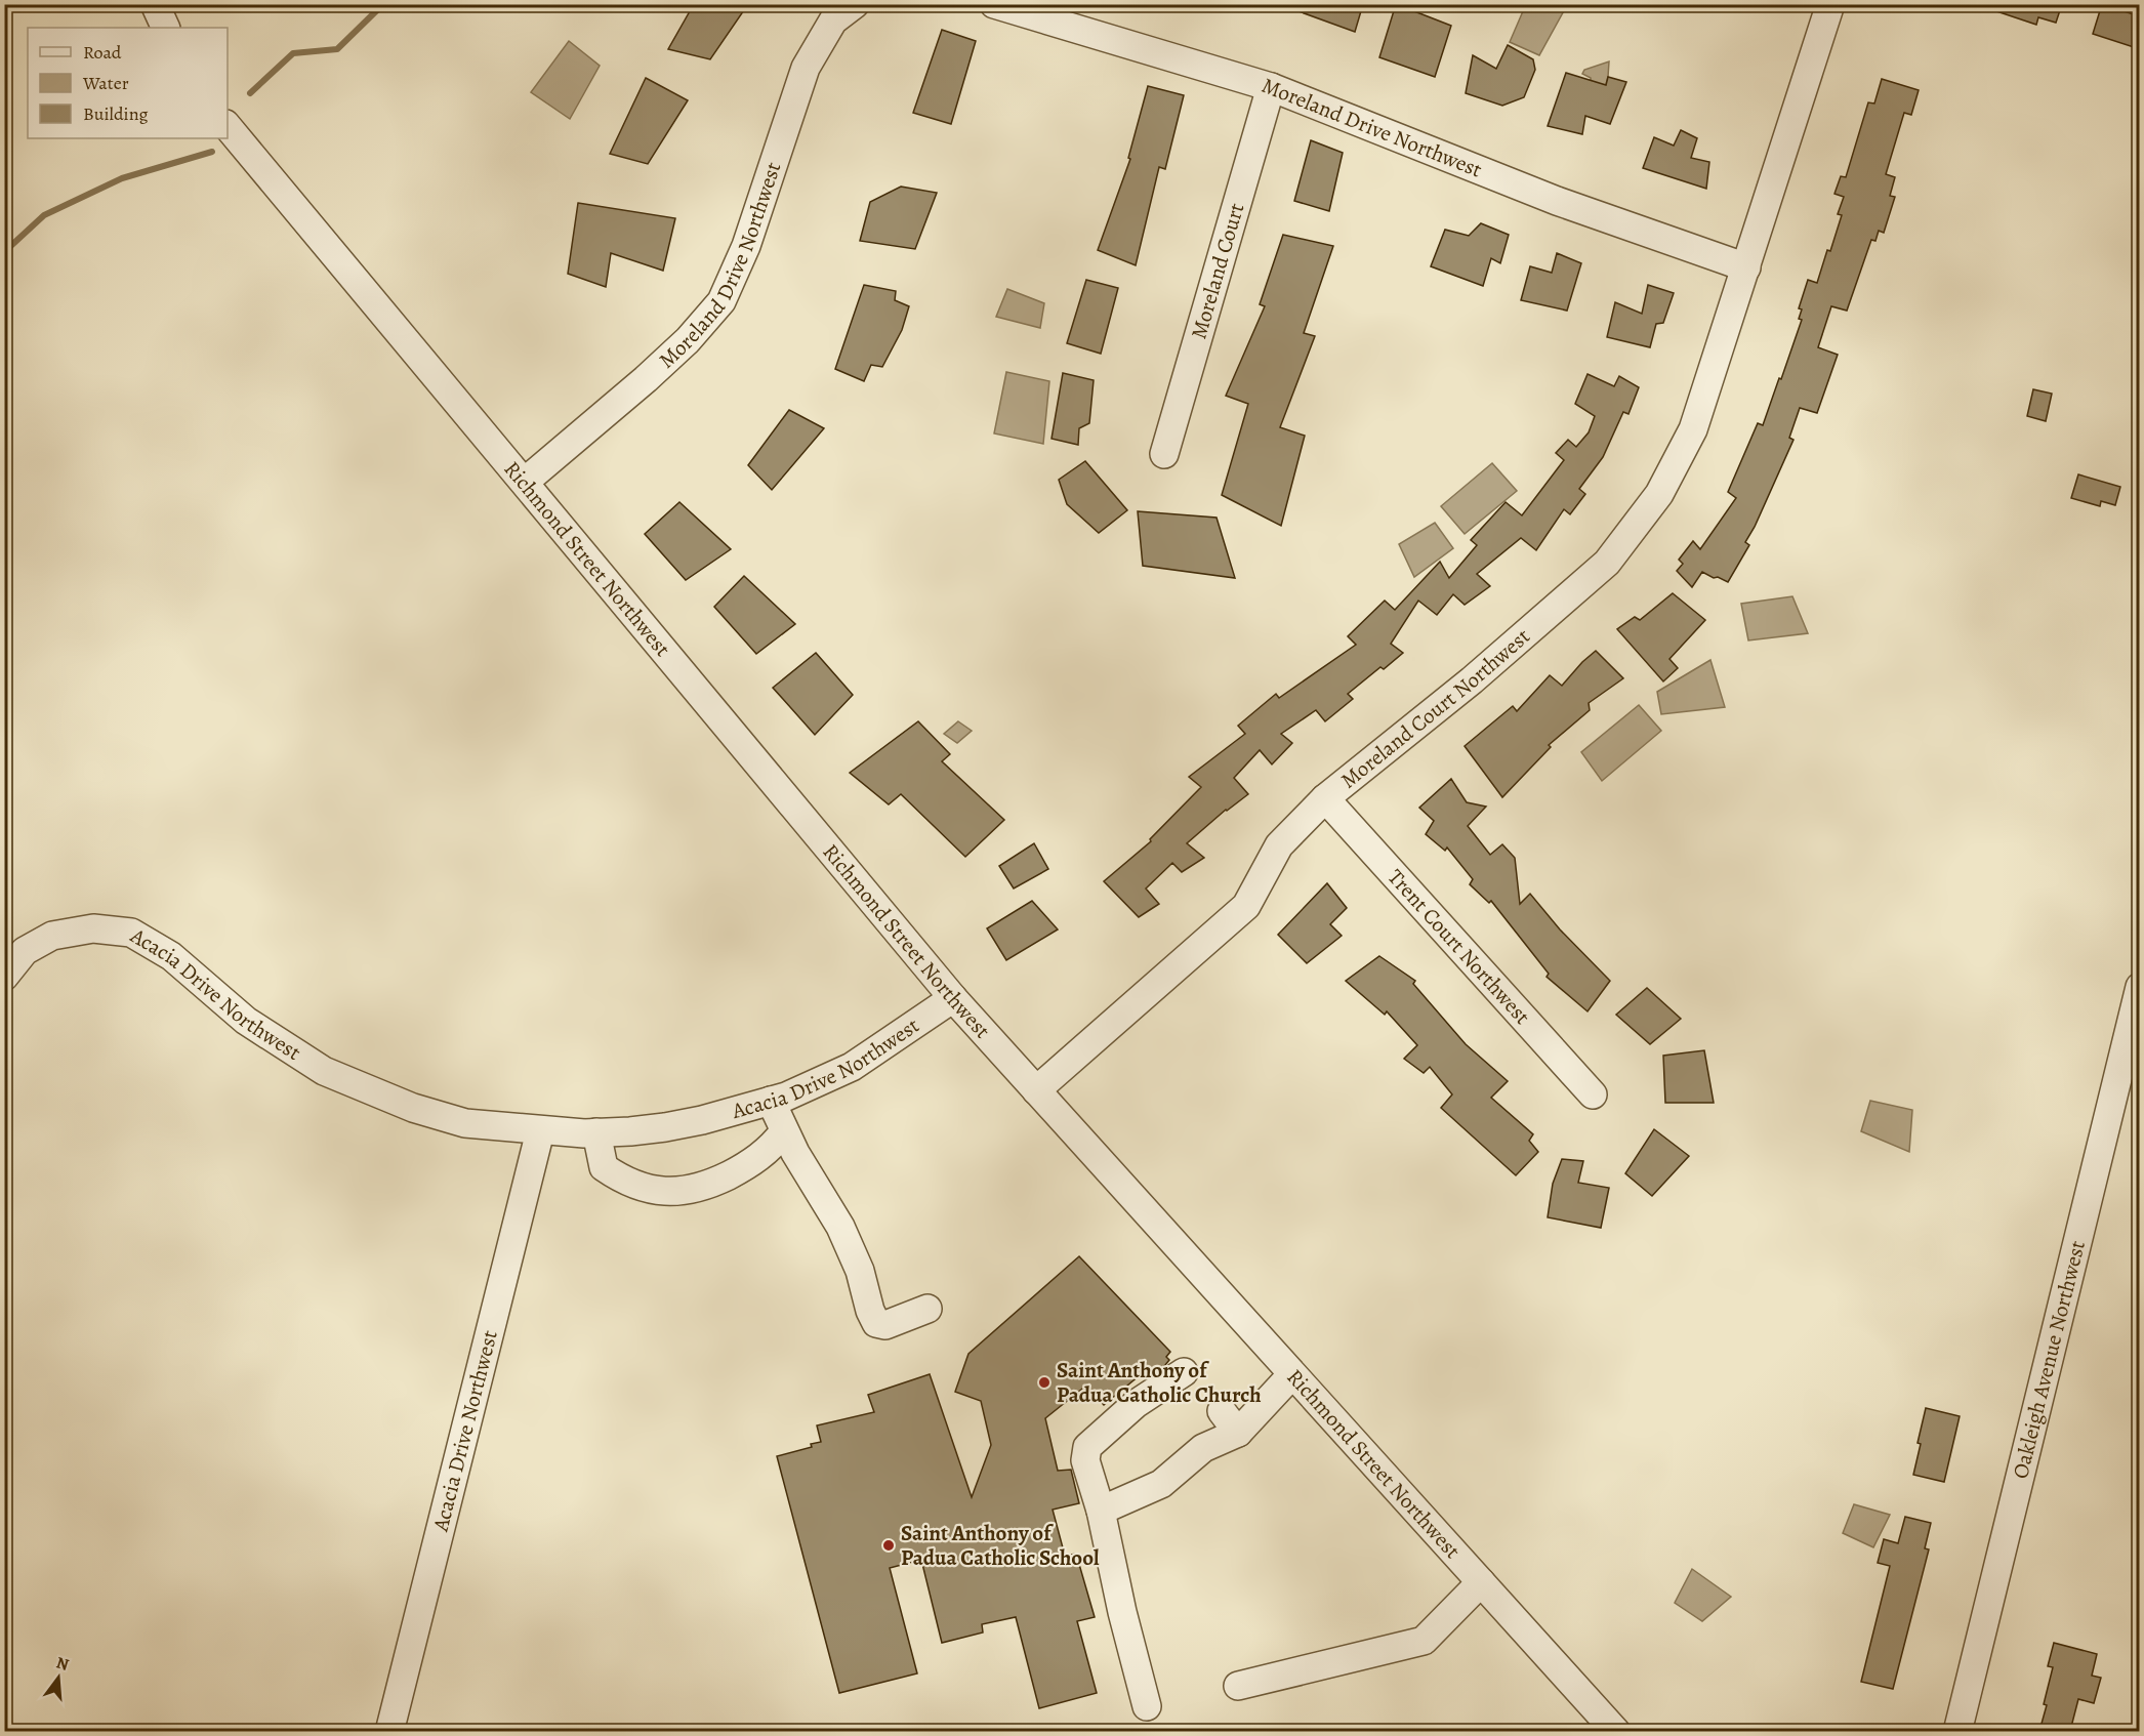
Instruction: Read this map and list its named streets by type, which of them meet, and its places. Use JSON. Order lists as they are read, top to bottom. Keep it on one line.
{"streets":{"street":["Moreland Drive Northwest","Moreland Court","Richmond Street Northwest","Moreland Court Northwest","Trent Court Northwest","Acacia Drive Northwest","Oakleigh Avenue Northwest"]},"crossings":[["Moreland Drive Northwest","Moreland Court"],["Moreland Drive Northwest","Richmond Street Northwest"],["Moreland Drive Northwest","Moreland Court Northwest"],["Richmond Street Northwest","Moreland Court Northwest"],["Richmond Street Northwest","Acacia Drive Northwest"],["Moreland Court Northwest","Trent Court Northwest"]],"places":["Saint Anthony of Padua Catholic Church","Saint Anthony of Padua Catholic School"],"legend":["Road","Water","Building"],"north":"top"}
